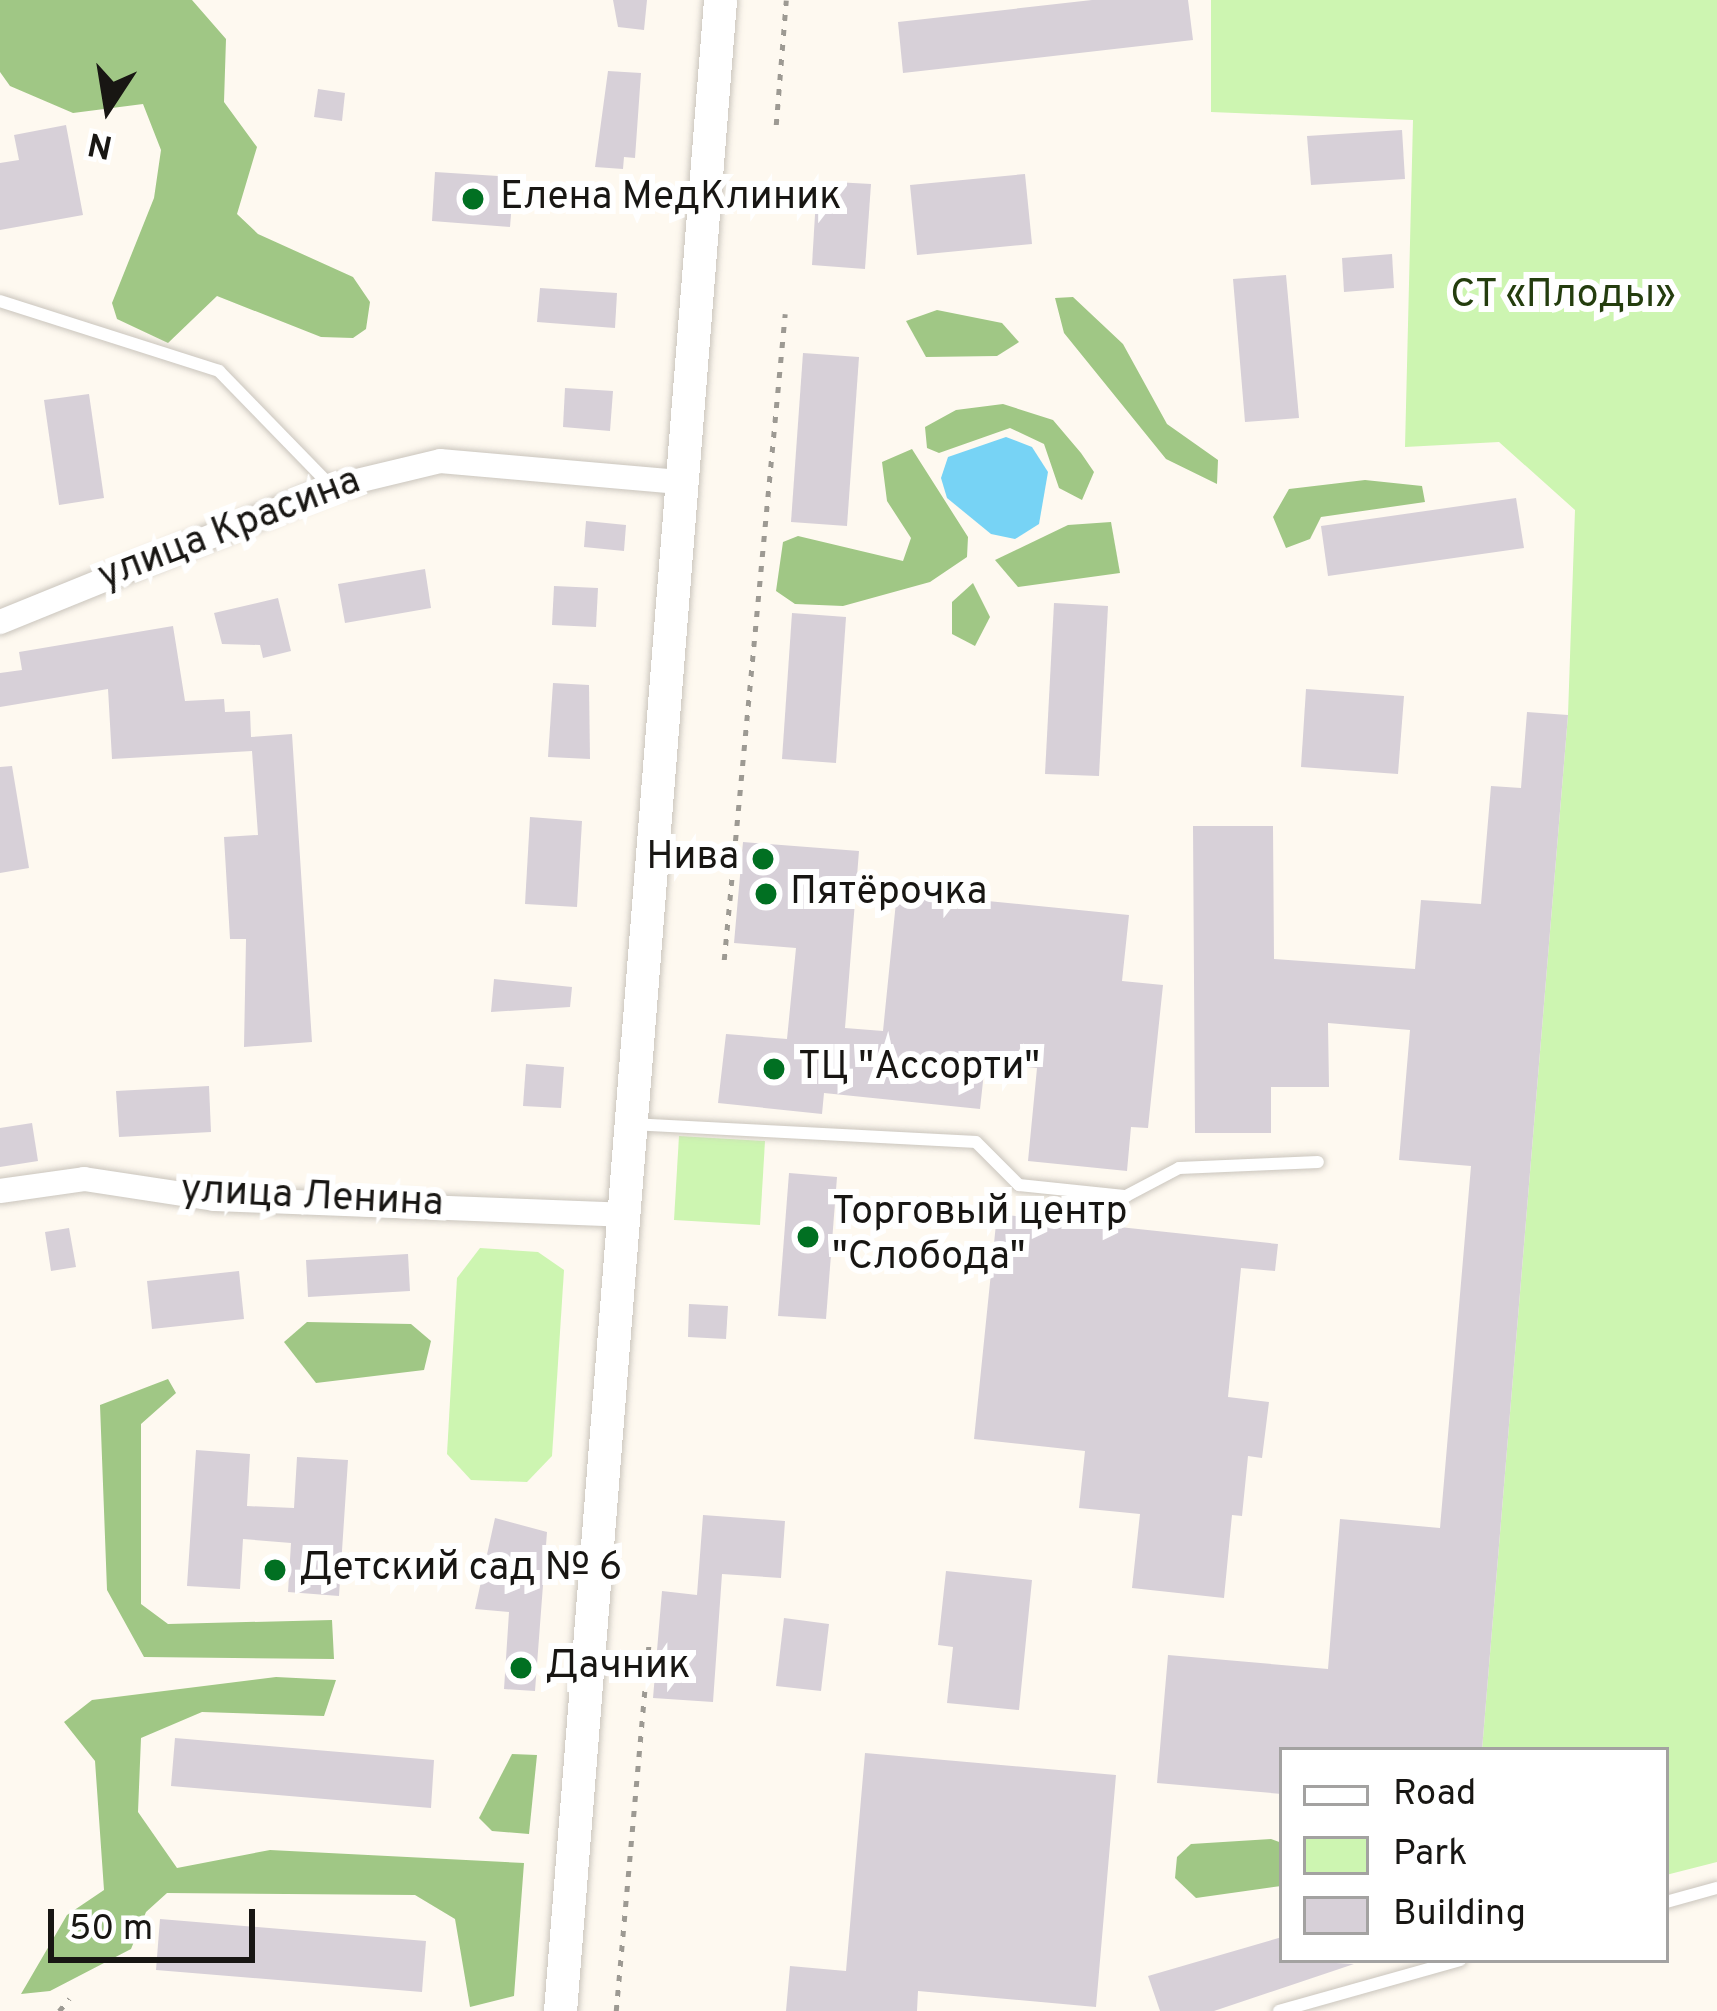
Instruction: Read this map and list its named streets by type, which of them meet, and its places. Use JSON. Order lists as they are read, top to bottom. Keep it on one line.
{"streets":{"street":["улица Красина","улица Ленина"]},"parks":["СТ «Плоды»"],"places":["Елена МедКлиник","Нива","Пятёрочка","ТЦ \"Ассорти\"","Торговый центр \"Слобода\"","Детский сад № 6","Дачник"],"legend":["Road","Park","Building"],"scale_bar":"50 m","north":"bottom"}
